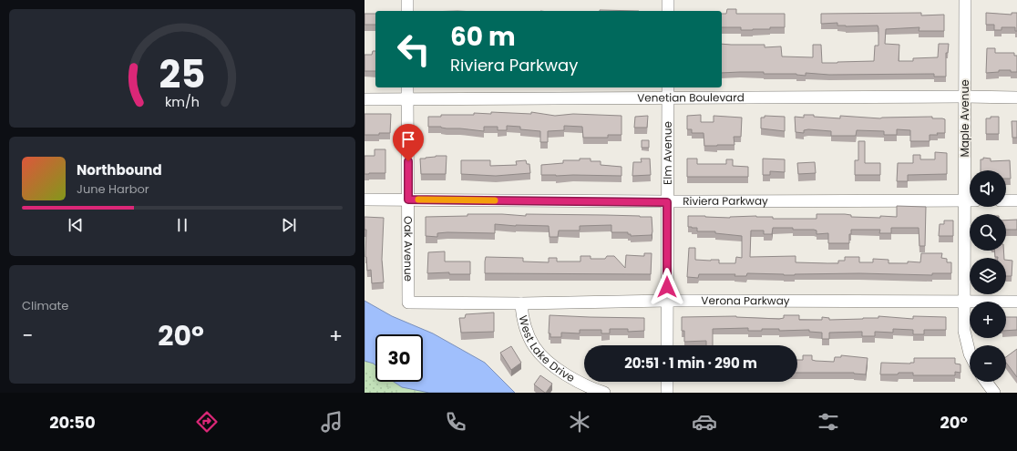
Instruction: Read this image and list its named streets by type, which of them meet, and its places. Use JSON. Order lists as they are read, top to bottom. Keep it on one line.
{"streets":{"street":["Venetian Boulevard","Maple Avenue","Elm Avenue","Riviera Parkway","Oak Avenue","Verona Parkway","West Lake Drive"]},"crossings":[["Venetian Boulevard","Maple Avenue"],["Venetian Boulevard","Elm Avenue"],["Venetian Boulevard","Oak Avenue"],["Maple Avenue","Riviera Parkway"],["Maple Avenue","Verona Parkway"],["Elm Avenue","Riviera Parkway"],["Elm Avenue","Verona Parkway"],["Riviera Parkway","Oak Avenue"],["Oak Avenue","Verona Parkway"],["Verona Parkway","West Lake Drive"]],"page":{"turn":["60 m","Riviera Parkway"],"song":["Northbound","June Harbor"],"map_buttons":["+","−"],"tile":"Climate","heat":["−","20°","+"],"limit":"30","trip":"20:51 · 1 min · 290 m","tabs":["20:50","20°"],"gauge":["25","km/h"]}}
